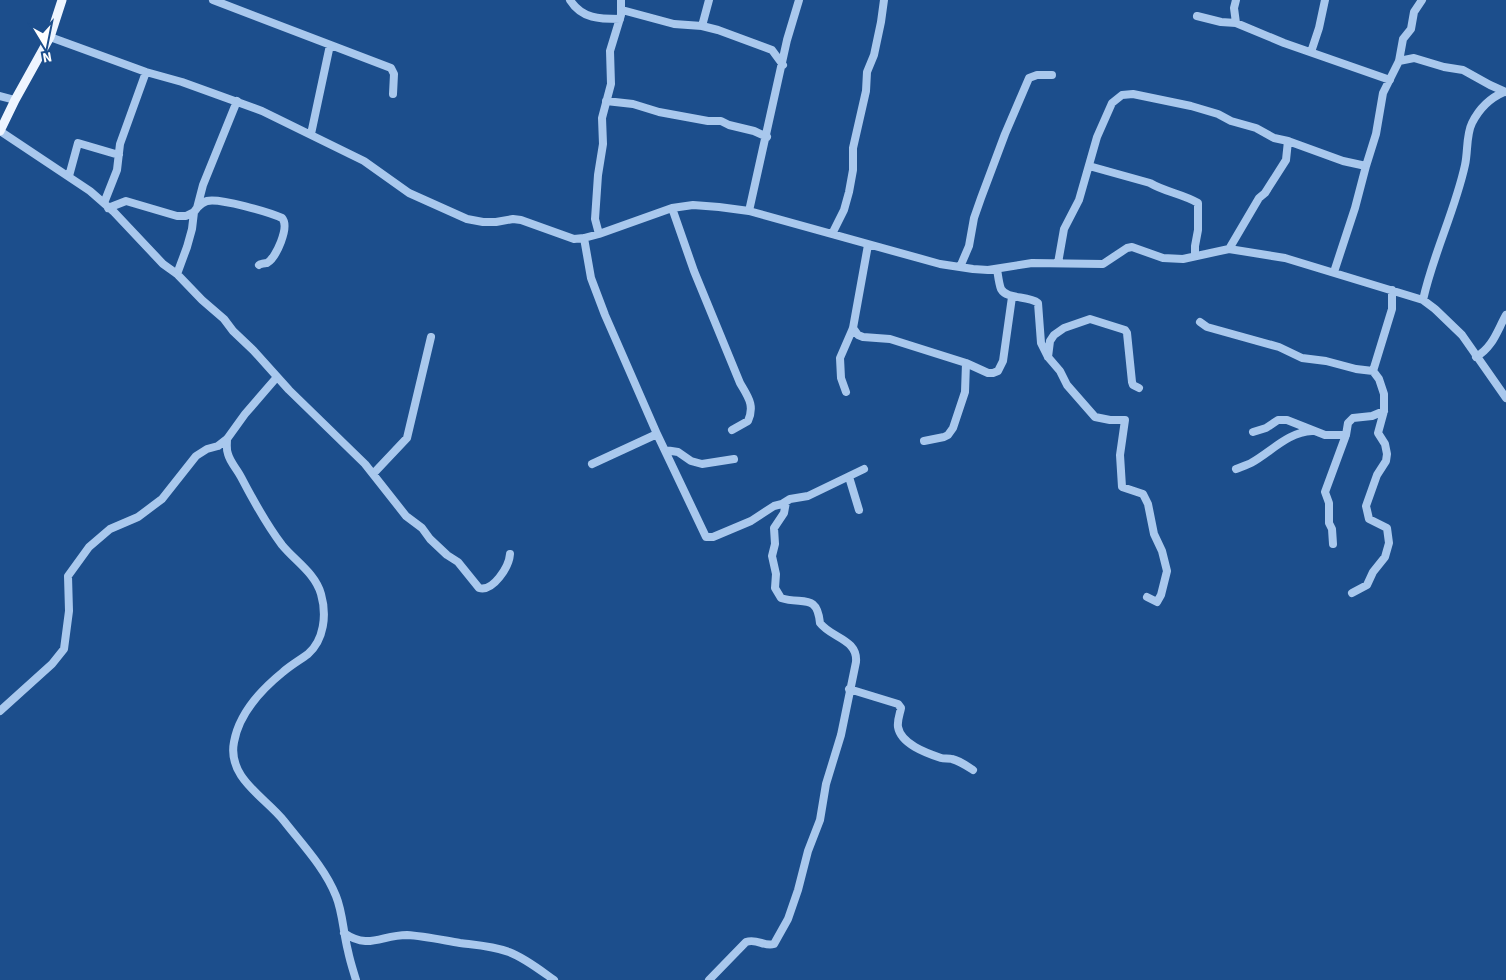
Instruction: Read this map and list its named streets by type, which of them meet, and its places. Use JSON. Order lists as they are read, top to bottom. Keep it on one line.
{"north":"bottom"}
